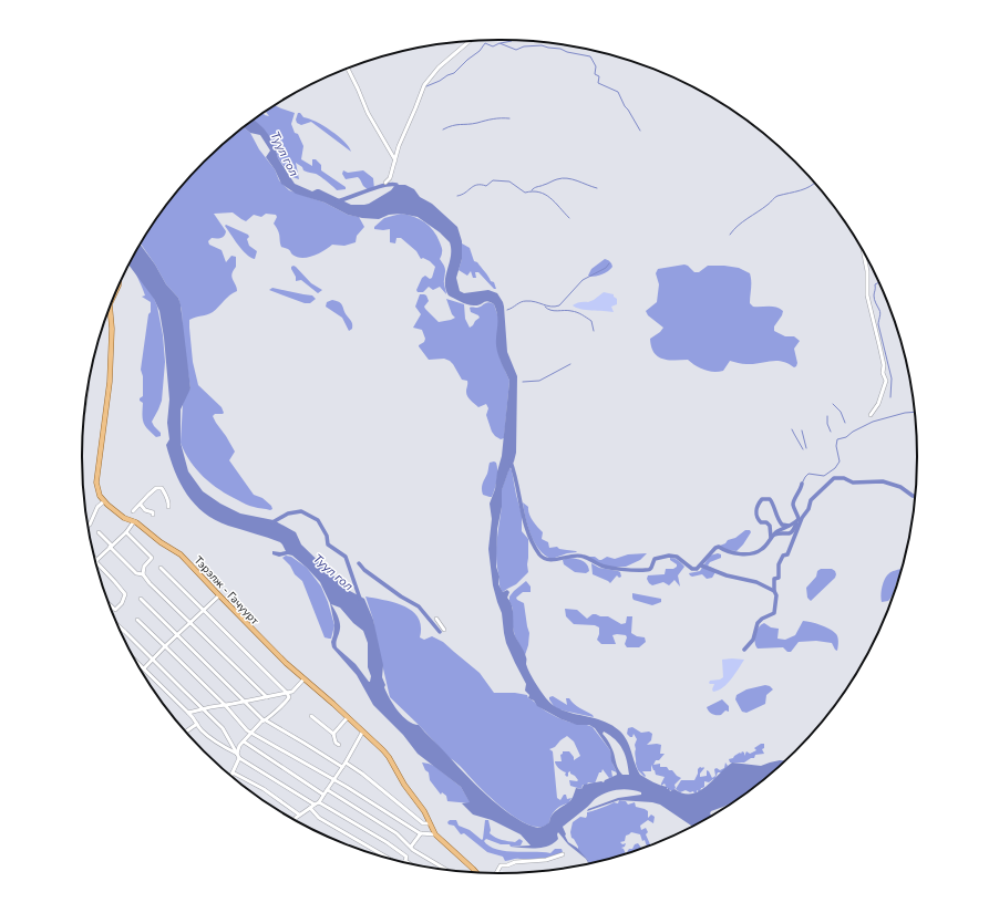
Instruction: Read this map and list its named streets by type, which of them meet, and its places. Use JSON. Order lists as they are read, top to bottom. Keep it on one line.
{"streets":{"main road":["Тэрэлж - Гачуурт"]},"water":["Туул гол"]}
